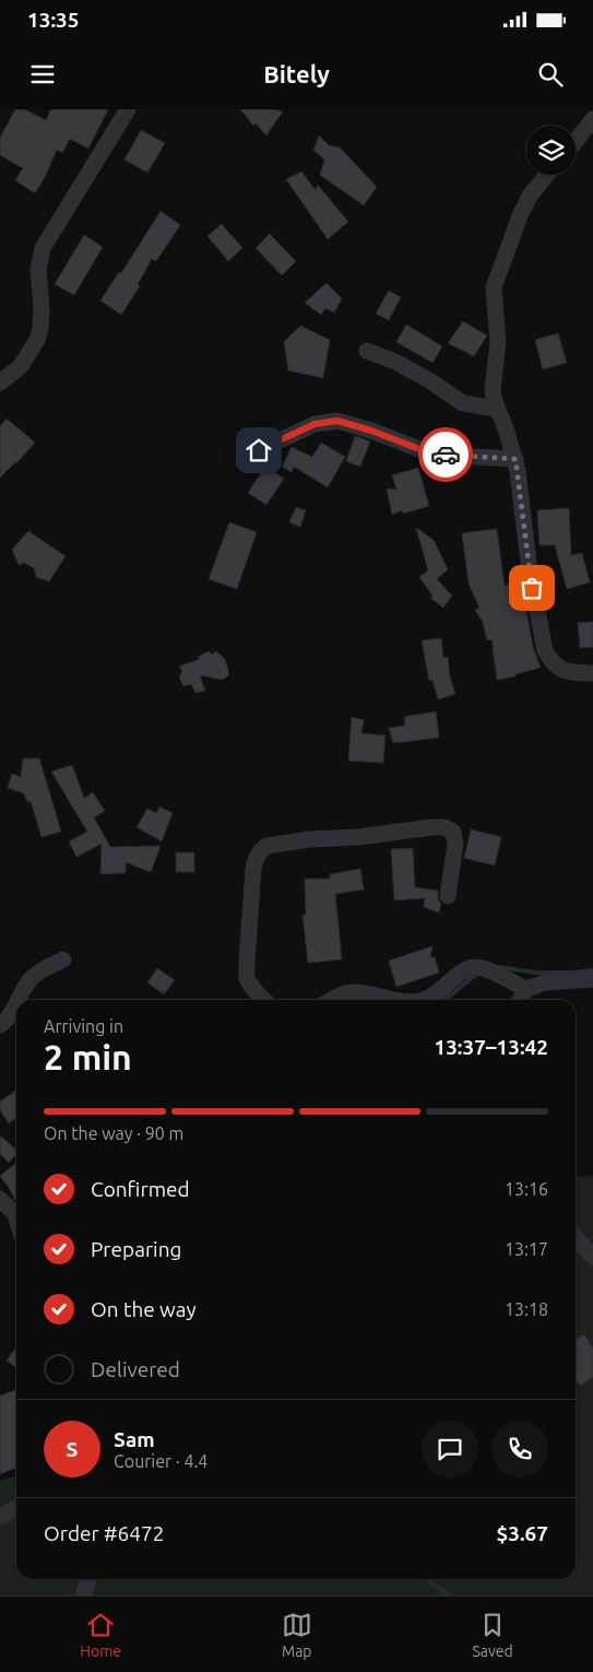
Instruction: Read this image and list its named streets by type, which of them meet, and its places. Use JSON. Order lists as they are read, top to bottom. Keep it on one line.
{"page":{"status":"13:35","header":"Bitely","heading":["2 min","Arriving in","13:37–13:42"],"panel":["Sam","Courier · 4.4","Order #6472","$3.67"],"bar":"On the way · 90 m","list":[["Confirmed","13:16"],["Preparing","13:17"],["On the way","13:18"],"Delivered"],"round":"S","tabs":["Home","Map","Saved"]}}
